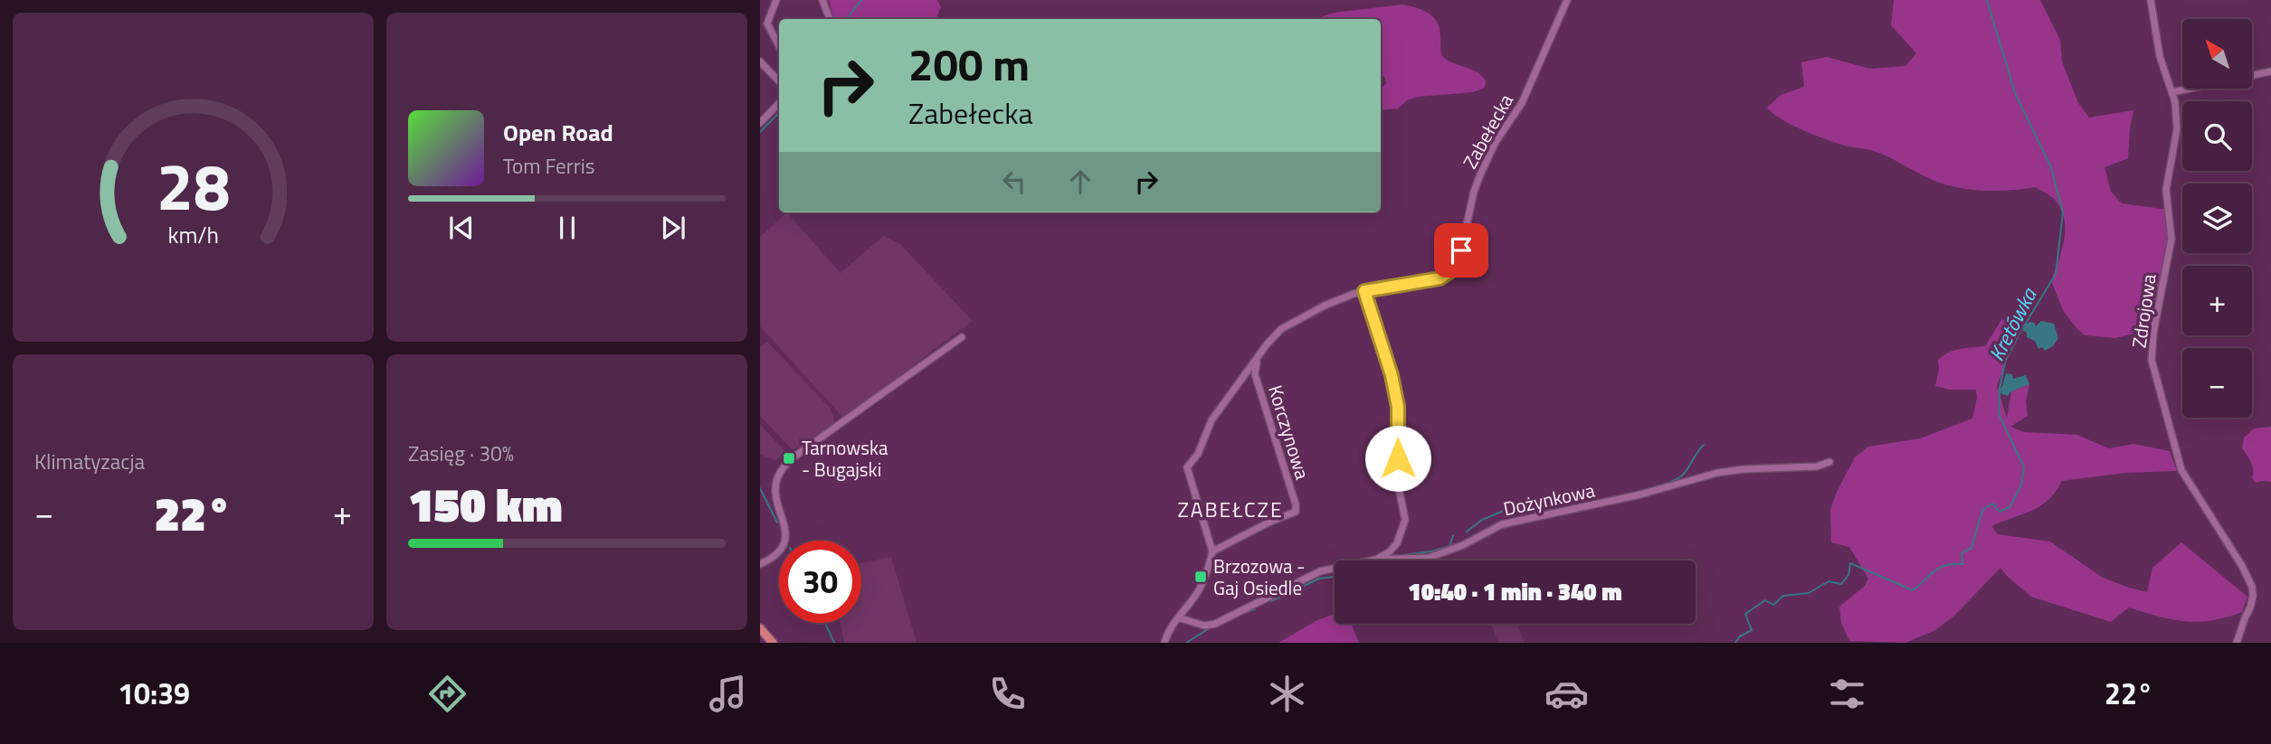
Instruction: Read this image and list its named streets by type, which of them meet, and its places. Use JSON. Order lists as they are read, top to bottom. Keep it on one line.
{"streets":{"street":["Zabełecka","Zdrojowa","Korczynowa","Dożynkowa"]},"crossings":[["Zabełecka","Korczynowa"]],"districts":["ZABEŁCZE"],"water":["Kretówka"],"places":{"transit":["Tarnowska - Bugajski","Brzozowa - Gaj Osiedle"]},"north":"top left","page":{"map_buttons":["+","−"],"turn":["200 m","Zabełecka"],"song":["Open Road","Tom Ferris"],"tile":["Klimatyzacja",["Zasięg · 30%","150 km"]],"heat":["−","22°","+"],"limit":"30","trip":"10:40 · 1 min · 340 m","tabs":["10:39","22°"],"gauge":["28","km/h"]}}
